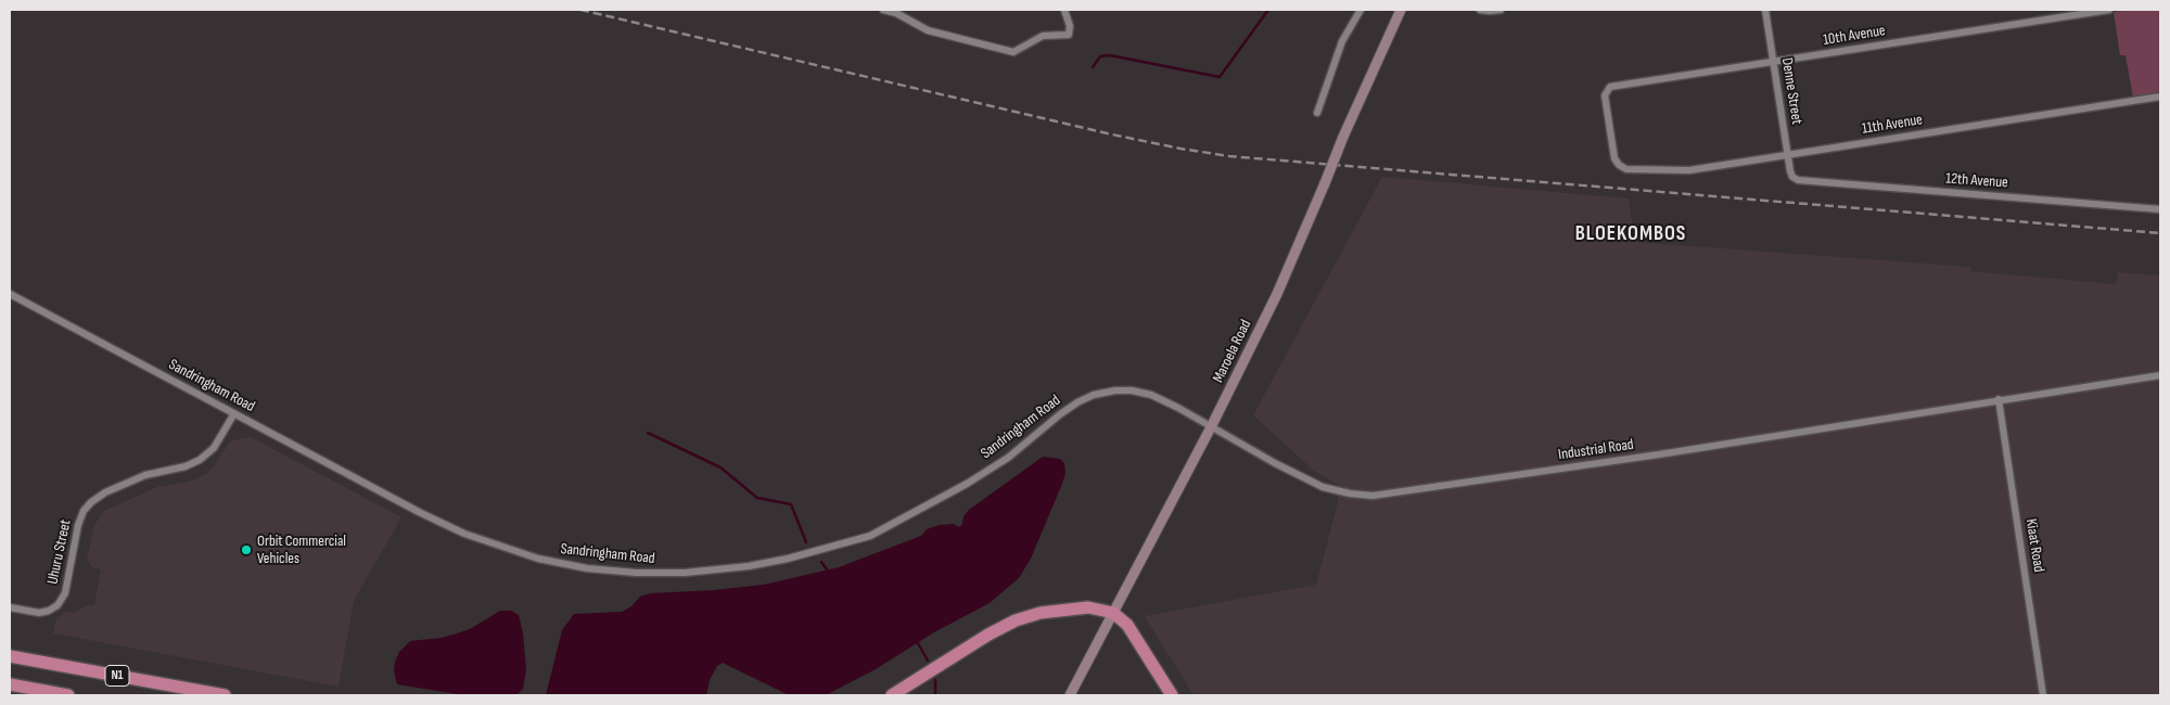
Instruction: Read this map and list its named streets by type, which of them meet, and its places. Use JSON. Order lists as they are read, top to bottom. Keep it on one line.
{"streets":{"highway":["N1"],"street":["10th Avenue","Denne Street","11th Avenue","12th Avenue","Maroela Road","Sandringham Road","Industrial Road","Kiaat Road","Uhuru Street"]},"crossings":[["10th Avenue","Denne Street"],["10th Avenue","11th Avenue"],["Denne Street","11th Avenue"],["Denne Street","12th Avenue"],["Maroela Road","Sandringham Road"],["Maroela Road","Industrial Road"],["Sandringham Road","Industrial Road"],["Sandringham Road","Uhuru Street"],["Industrial Road","Kiaat Road"]],"districts":["BLOEKOMBOS"],"places":["Orbit Commercial Vehicles"]}
